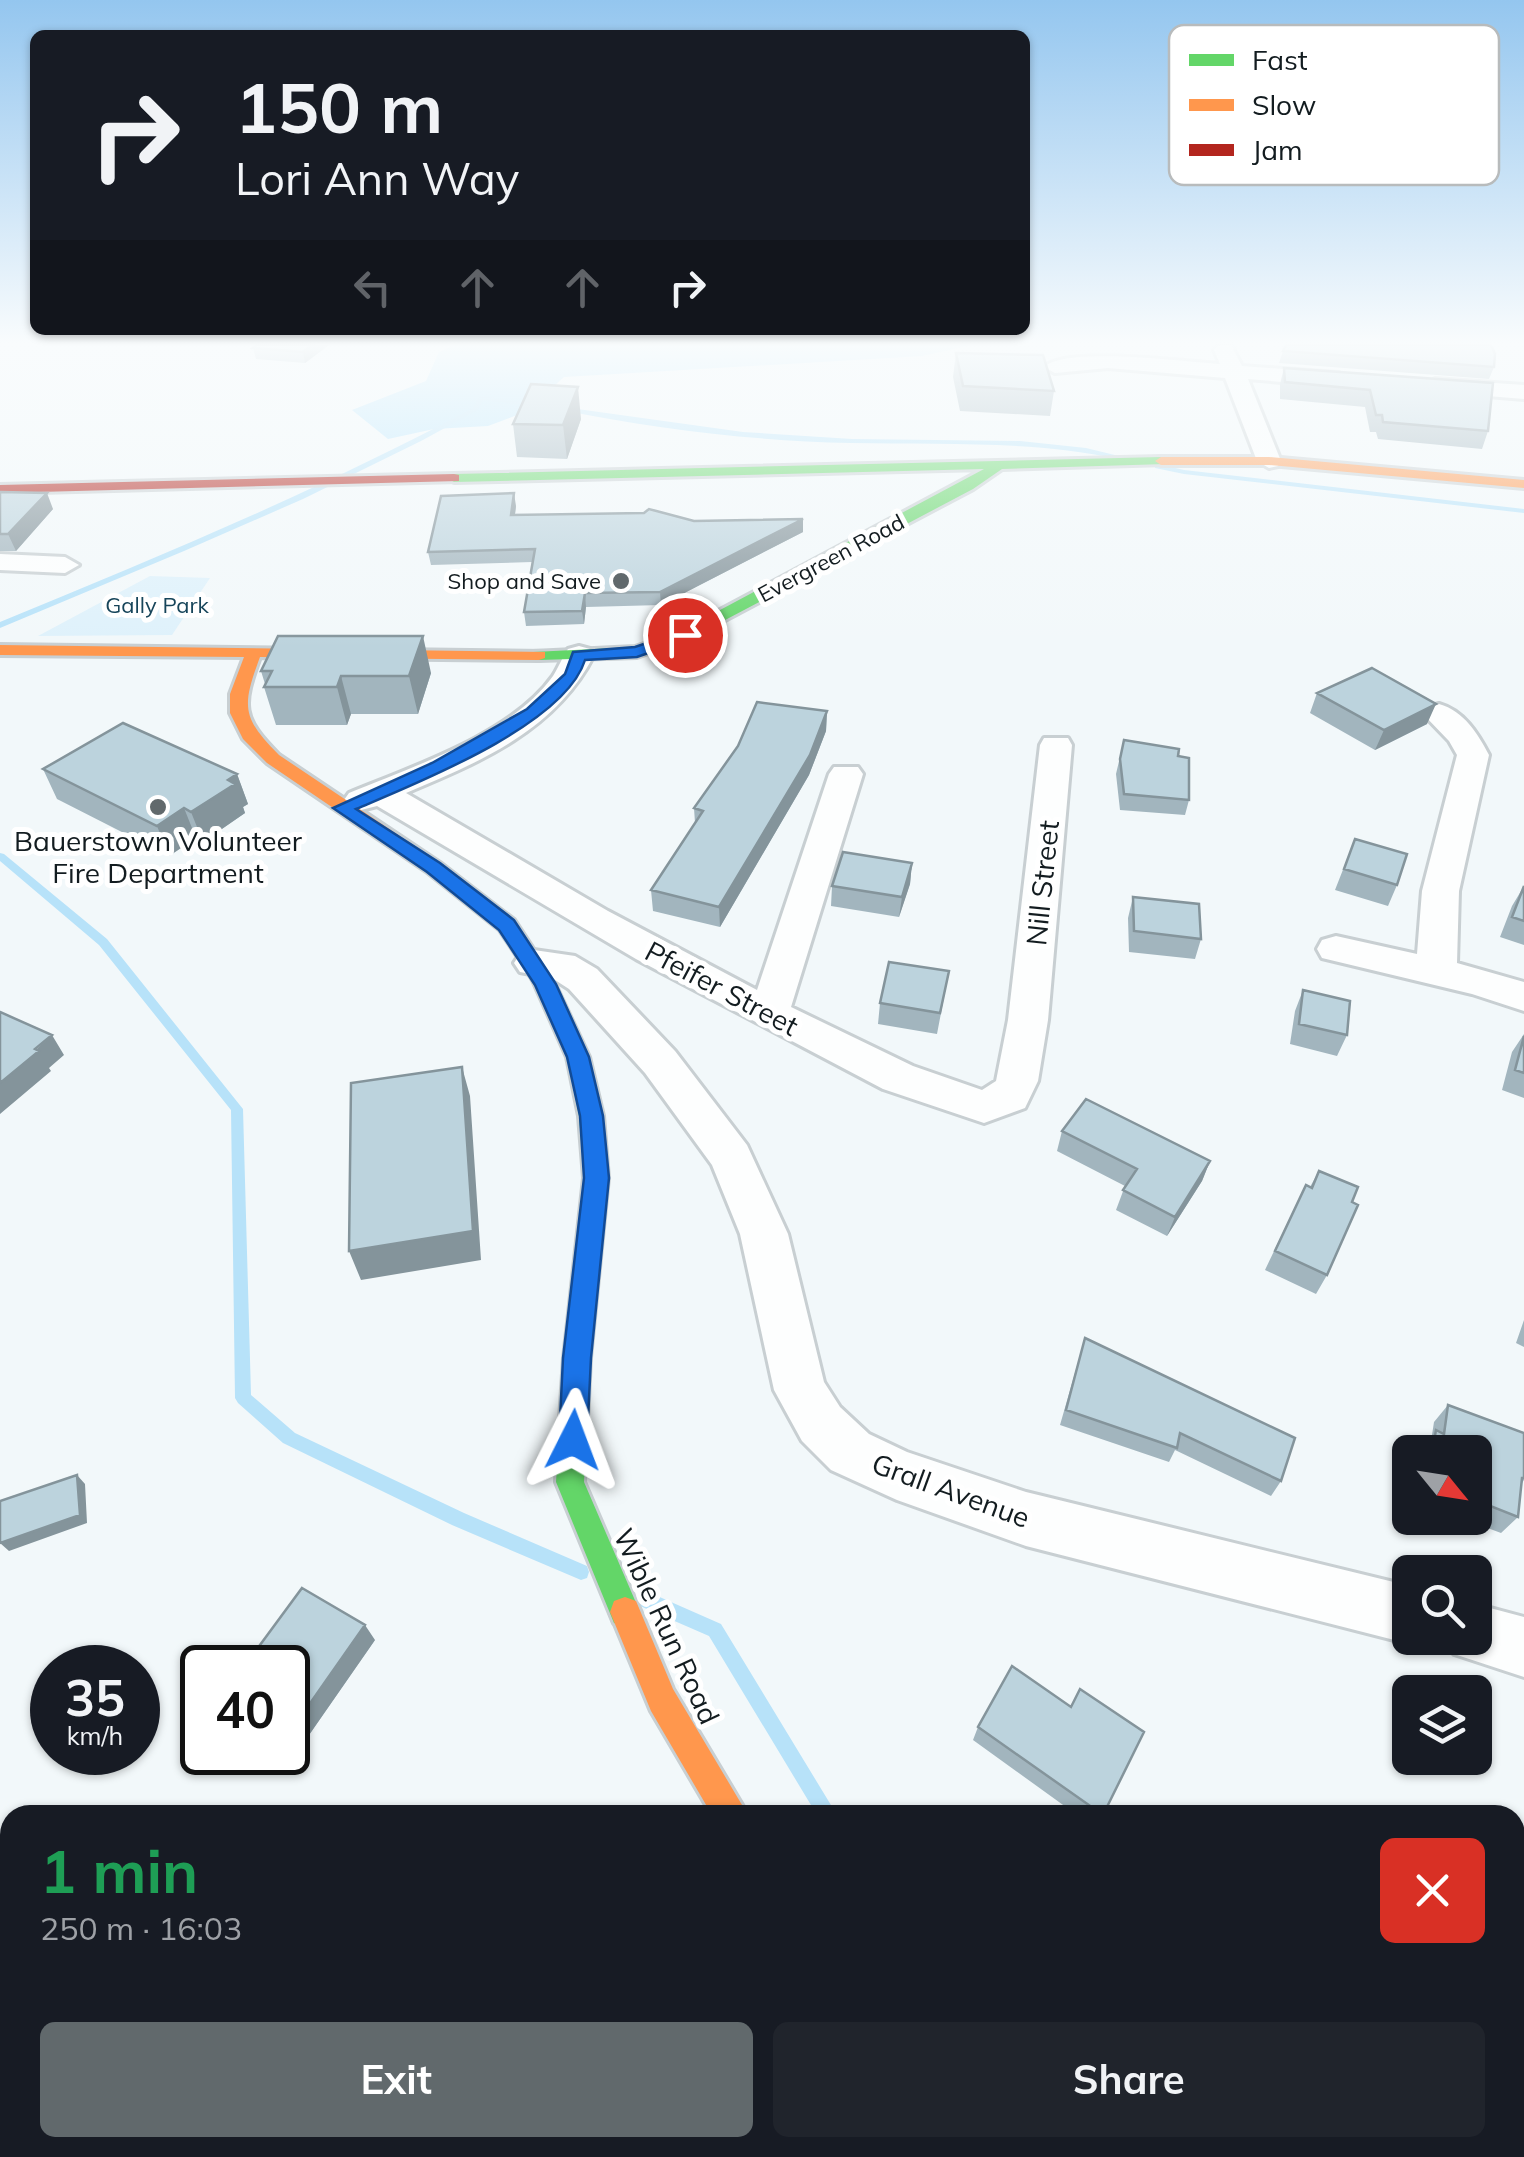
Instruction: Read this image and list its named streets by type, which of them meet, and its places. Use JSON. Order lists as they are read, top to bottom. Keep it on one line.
{"streets":{"street":["Evergreen Road","Nill Street","Pfeifer Street","Grall Avenue","Wible Run Road"]},"crossings":[["Evergreen Road","Wible Run Road"],["Nill Street","Pfeifer Street"],["Grall Avenue","Wible Run Road"]],"parks":["Gally Park"],"places":["Shop and Save","Bauerstown Volunteer Fire Department"],"legend":["Fast","Slow","Jam"],"north":"bottom right","page":{"turn":["150 m","Lori Ann Way"],"speed":"35 km/h","limit":"40","heading":["1 min","250 m · 16:03"],"buttons":["Exit","Share"]}}
